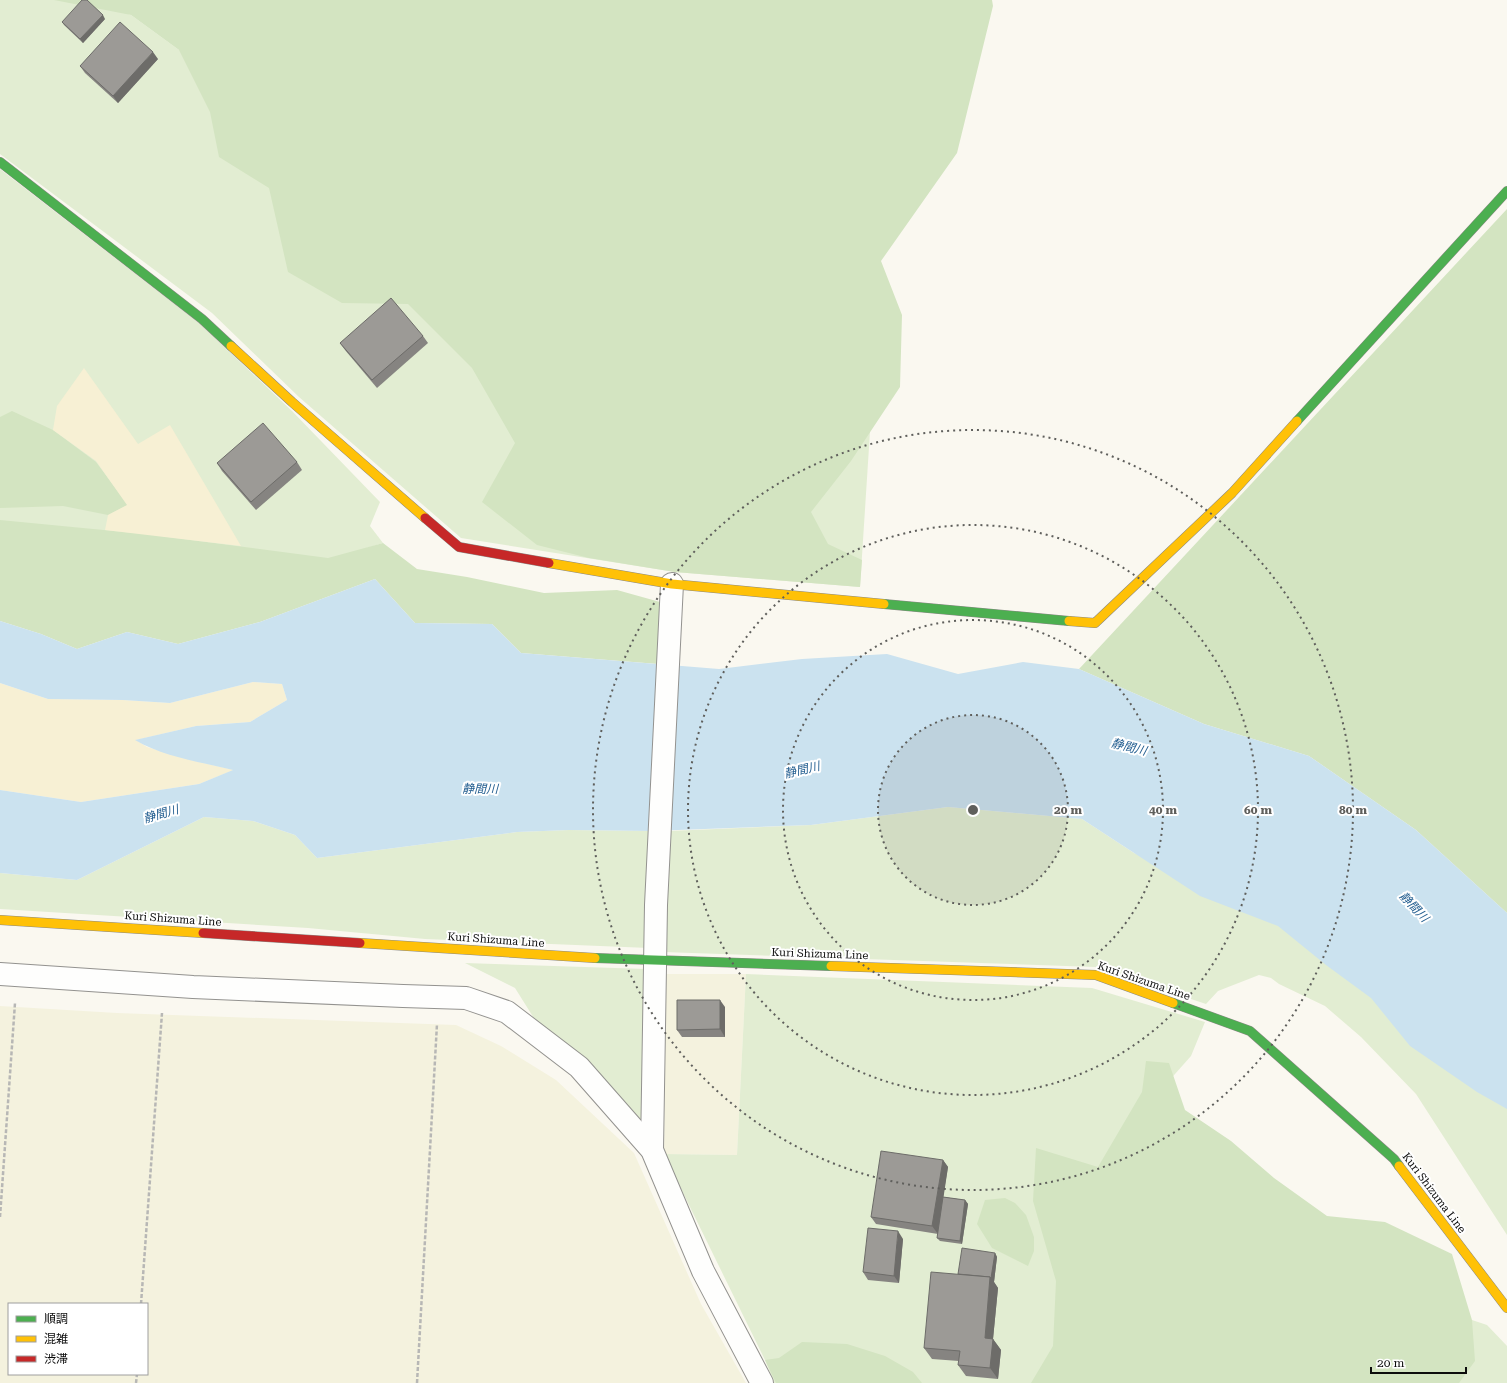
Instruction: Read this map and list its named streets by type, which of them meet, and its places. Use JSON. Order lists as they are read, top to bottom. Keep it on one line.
{"streets":{"street":["Kuri Shizuma Line"]},"water":["静間川"],"legend":["順調","混雑","渋滞"],"scale_bar":"20 m","rings":["20 m","40 m","60 m","80 m"]}
